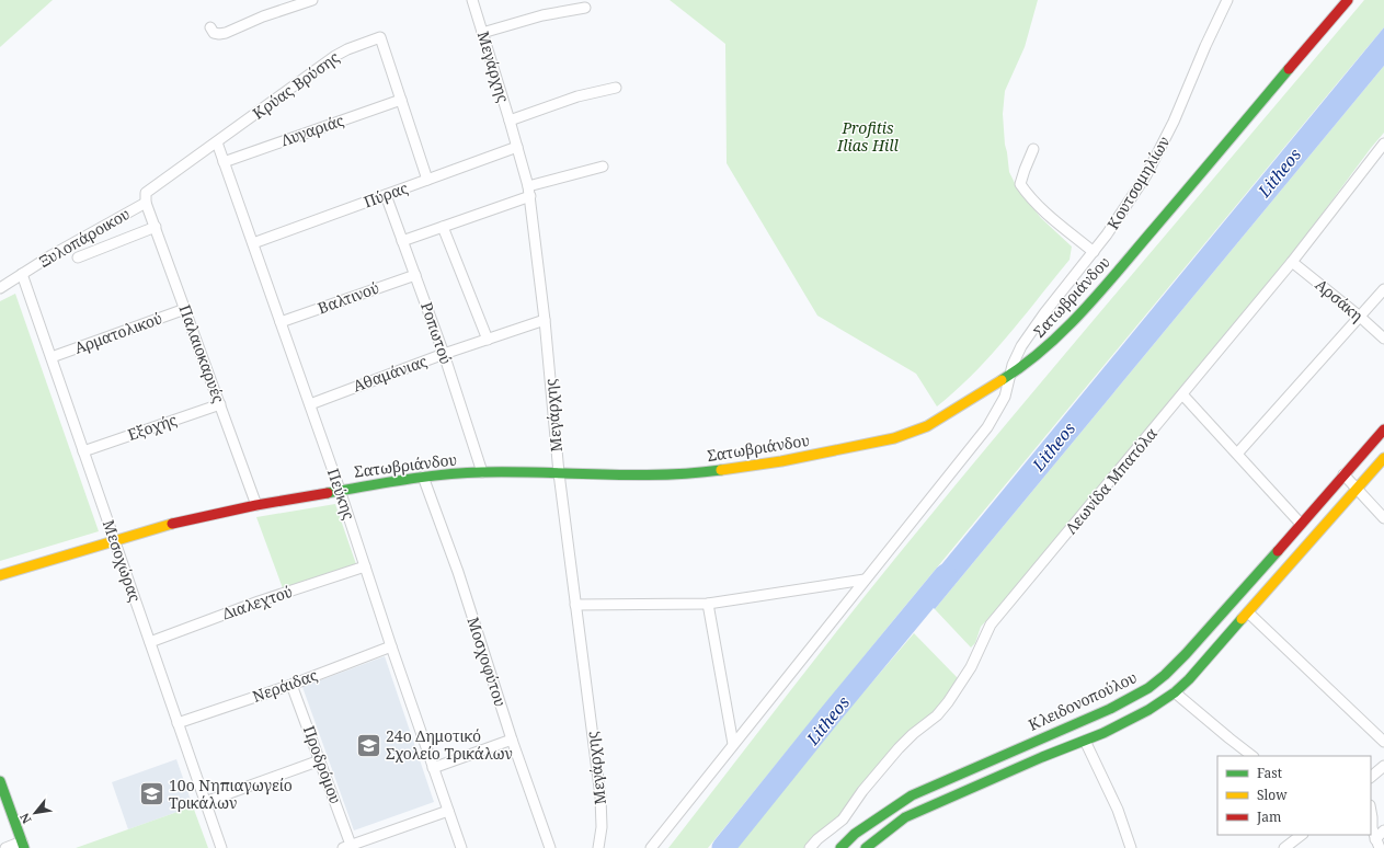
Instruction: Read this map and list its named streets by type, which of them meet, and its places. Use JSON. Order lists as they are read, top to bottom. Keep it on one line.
{"streets":{"street":["Μεγάρχης","Κρύας Βρύσης","Λυγαριάς","Κουτσομηλίων","Πύρας","Ξυλοπάροικου","Σατωβριάνδου","Βαλτινού","Αρσάκη","Αρματολικού","Ροπωτού","Παλαιοκαρυές","Αθαμάνιας","Εξοχής","Λεωνίδα Μπατόλα","Πεύκης","Μεσοχώρας","Διαλεχτού","Μοσχοφύτου","Νεράιδας","Κλειδονοπούλου","Προδρόμου"]},"crossings":[["Μεγάρχης","Πύρας"],["Μεγάρχης","Σατωβριάνδου"],["Μεγάρχης","Αθαμάνιας"],["Κρύας Βρύσης","Λυγαριάς"],["Κρύας Βρύσης","Πύρας"],["Κρύας Βρύσης","Ξυλοπάροικου"],["Κρύας Βρύσης","Παλαιοκαρυές"],["Κρύας Βρύσης","Πεύκης"],["Λυγαριάς","Πεύκης"],["Κουτσομηλίων","Σατωβριάνδου"],["Πύρας","Ροπωτού"],["Πύρας","Πεύκης"],["Ξυλοπάροικου","Παλαιοκαρυές"],["Ξυλοπάροικου","Μεσοχώρας"],["Σατωβριάνδου","Ροπωτού"],["Σατωβριάνδου","Παλαιοκαρυές"],["Σατωβριάνδου","Πεύκης"],["Σατωβριάνδου","Μεσοχώρας"],["Σατωβριάνδου","Μοσχοφύτου"],["Βαλτινού","Ροπωτού"],["Βαλτινού","Πεύκης"],["Αρσάκη","Λεωνίδα Μπατόλα"],["Αρματολικού","Παλαιοκαρυές"],["Αρματολικού","Μεσοχώρας"],["Ροπωτού","Αθαμάνιας"],["Παλαιοκαρυές","Εξοχής"],["Αθαμάνιας","Πεύκης"],["Εξοχής","Μεσοχώρας"],["Πεύκης","Διαλεχτού"],["Πεύκης","Νεράιδας"],["Μεσοχώρας","Διαλεχτού"],["Μεσοχώρας","Νεράιδας"],["Νεράιδας","Προδρόμου"]],"water":["Litheos"],"parks":["Profitis Ilias Hill"],"places":{"school or university":["24ο Δημοτικό Σχολείο Τρικάλων","10ο Νηπιαγωγείο Τρικάλων"]},"legend":["Fast","Slow","Jam"],"north":"bottom left"}
